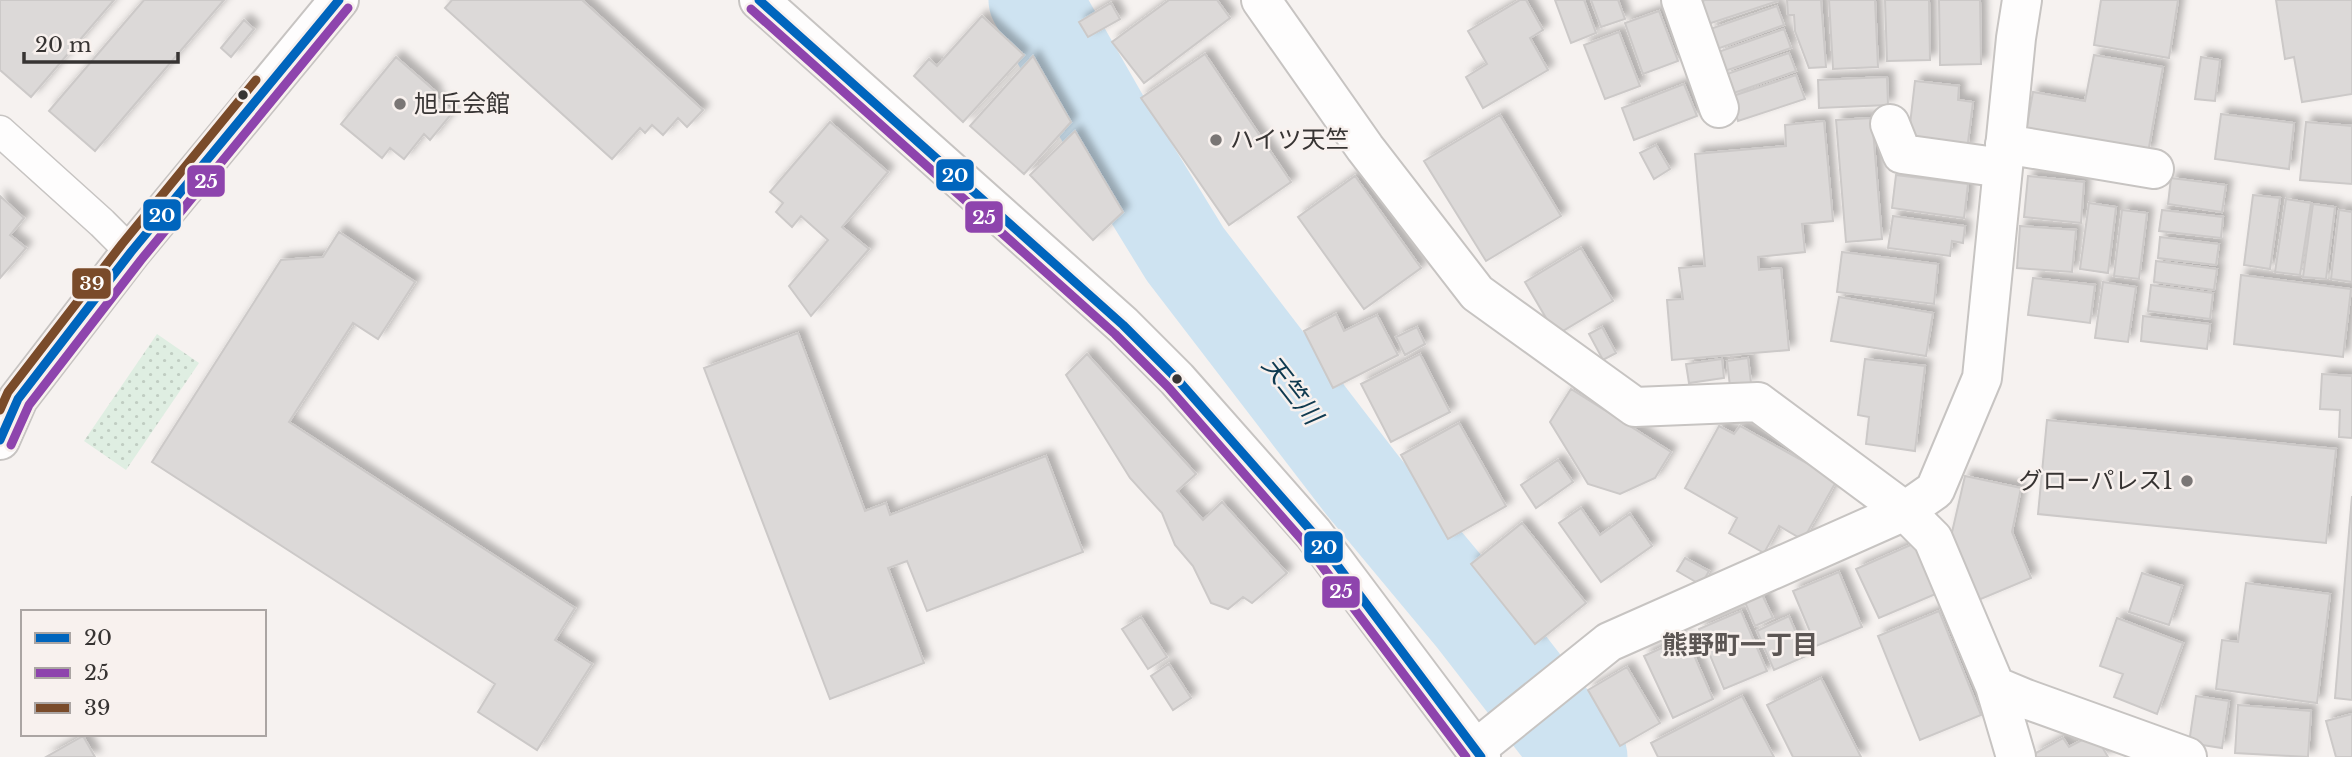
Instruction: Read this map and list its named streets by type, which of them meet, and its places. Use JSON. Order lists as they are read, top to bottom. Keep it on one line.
{"districts":["熊野町一丁目"],"water":["天竺川"],"places":["旭丘会館","ハイツ天竺","グローパレス1"],"lines":["transit line 20","transit line 25","transit line 39"],"legend":["20","25","39"],"scale_bar":"20 m"}
